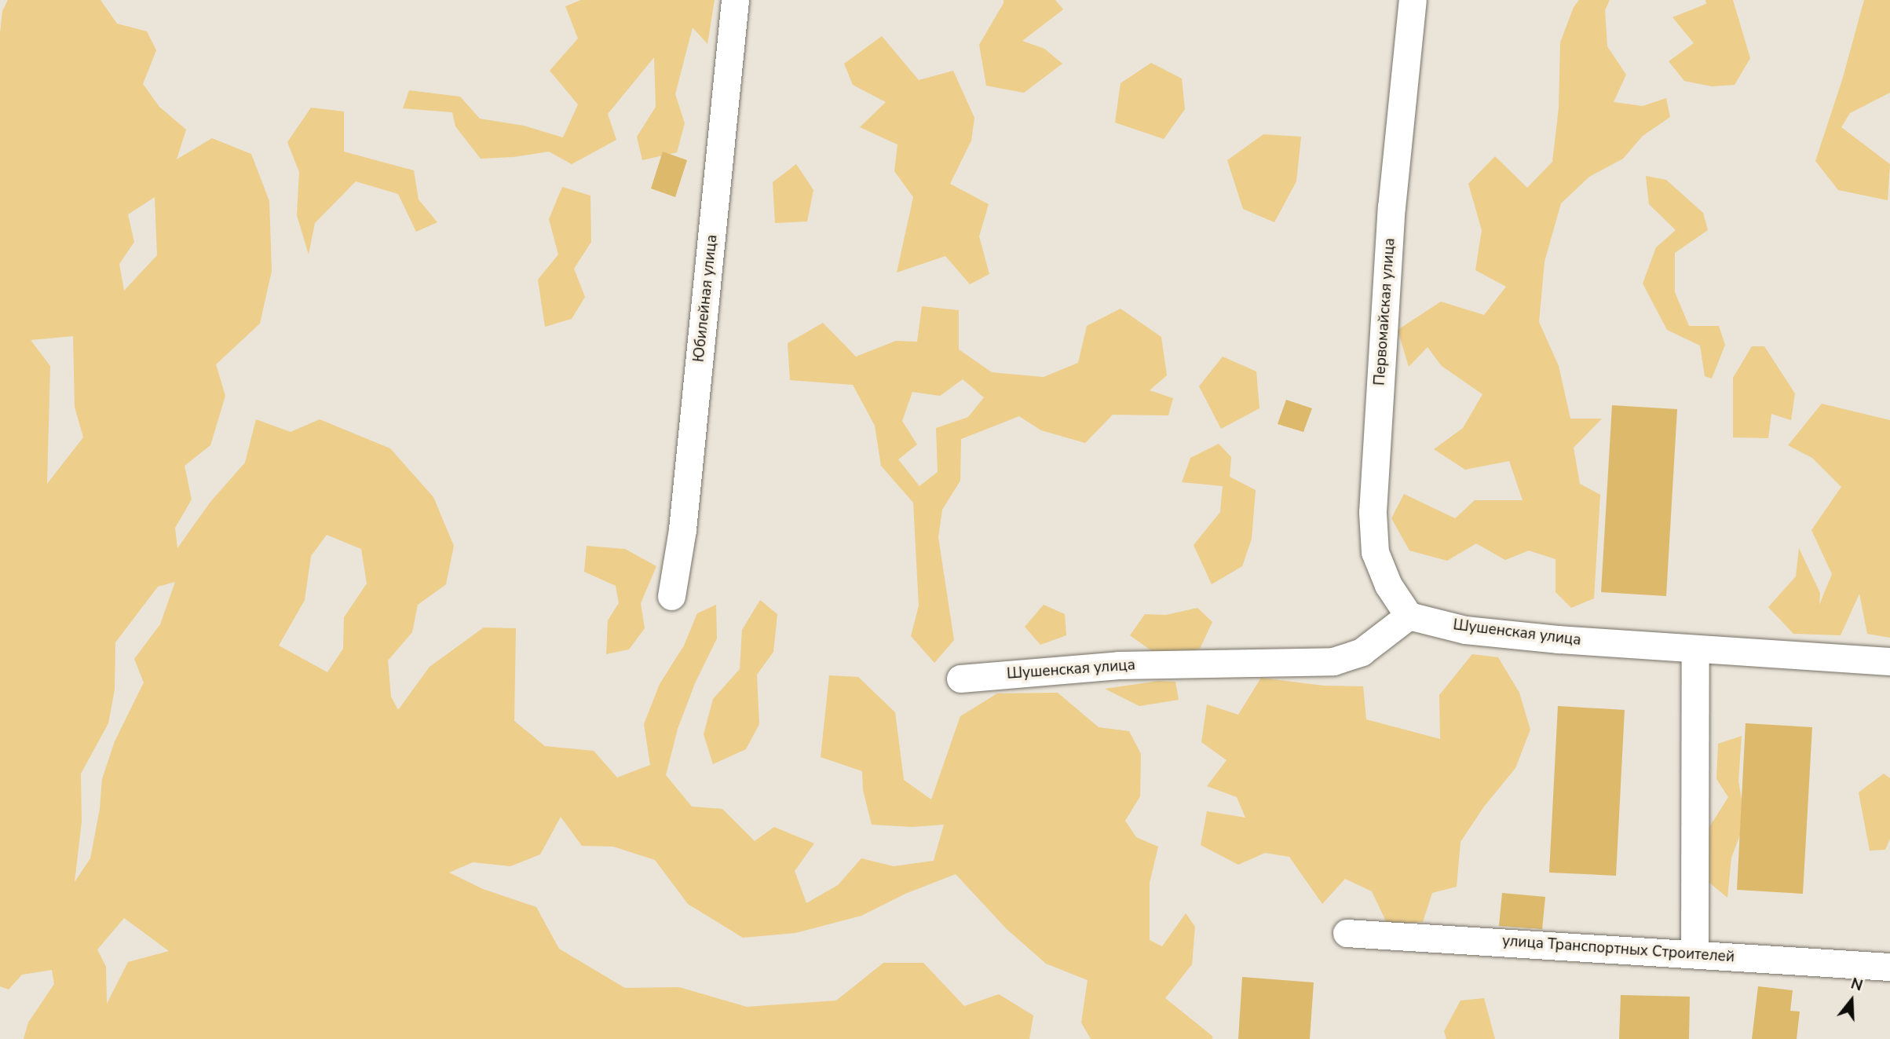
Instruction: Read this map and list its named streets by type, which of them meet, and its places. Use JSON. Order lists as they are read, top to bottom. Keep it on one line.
{"streets":{"street":["Юбилейная улица","Первомайская улица","Шушенская улица","улица Транспортных Строителей"]},"crossings":[["Первомайская улица","Шушенская улица"]],"north":"top"}
